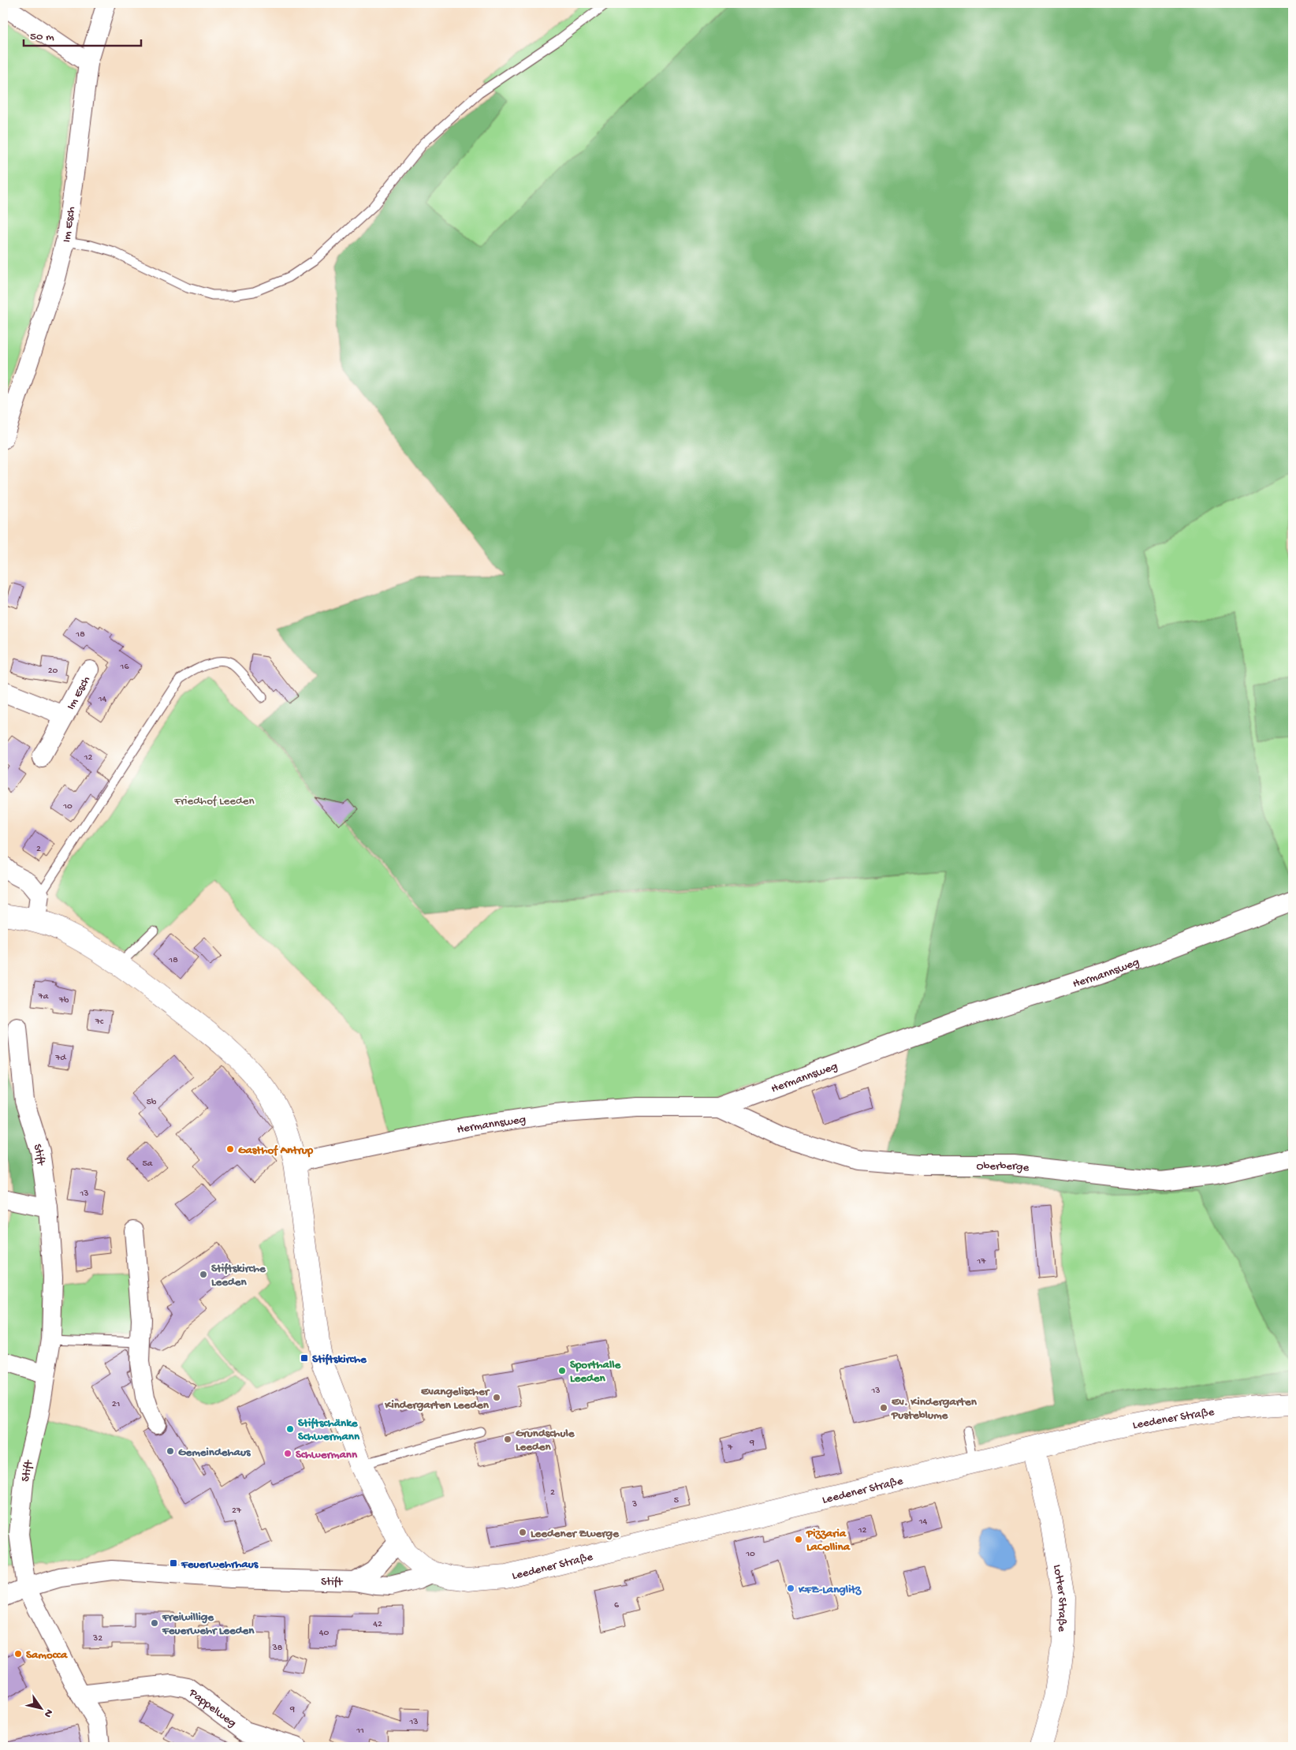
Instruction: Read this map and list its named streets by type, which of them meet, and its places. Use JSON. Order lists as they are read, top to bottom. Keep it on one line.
{"streets":{"main road":["Leedener Straße","Lotter Straße"],"street":["Im Esch","Hermannsweg","Stift","Oberberge","Pappelweg"]},"crossings":[["Hermannsweg","Oberberge"],["Stift","Leedener Straße"],["Leedener Straße","Lotter Straße"]],"parks":["Friedhof Leeden"],"places":{"other":["Gasthof Antrup","Stiftskirche Leeden","Sporthalle Leeden","Evangelischer Kindergarten Leeden","Ev. Kindergarten Pusteblume","Stiftschänke Schwermann","Grundschule Leeden","Gemeindehaus","Schwermann","Leedener Zwerge","Pizzaria LaCollina","KFZ-Langlitz","Freiwillige Feuerwehr Leeden","Samocca"],"transit":["Stiftskirche","Feuerwehrhaus"]},"house_numbers":["18","16","20","14","12","10","2","18","7a","7b","7c","7d","5b","5a","13","17","13","21","9","7","2","5","3","27","14","12","10","6","42","40","32","38","9","13","11"],"scale_bar":"50 m","north":"bottom right"}
